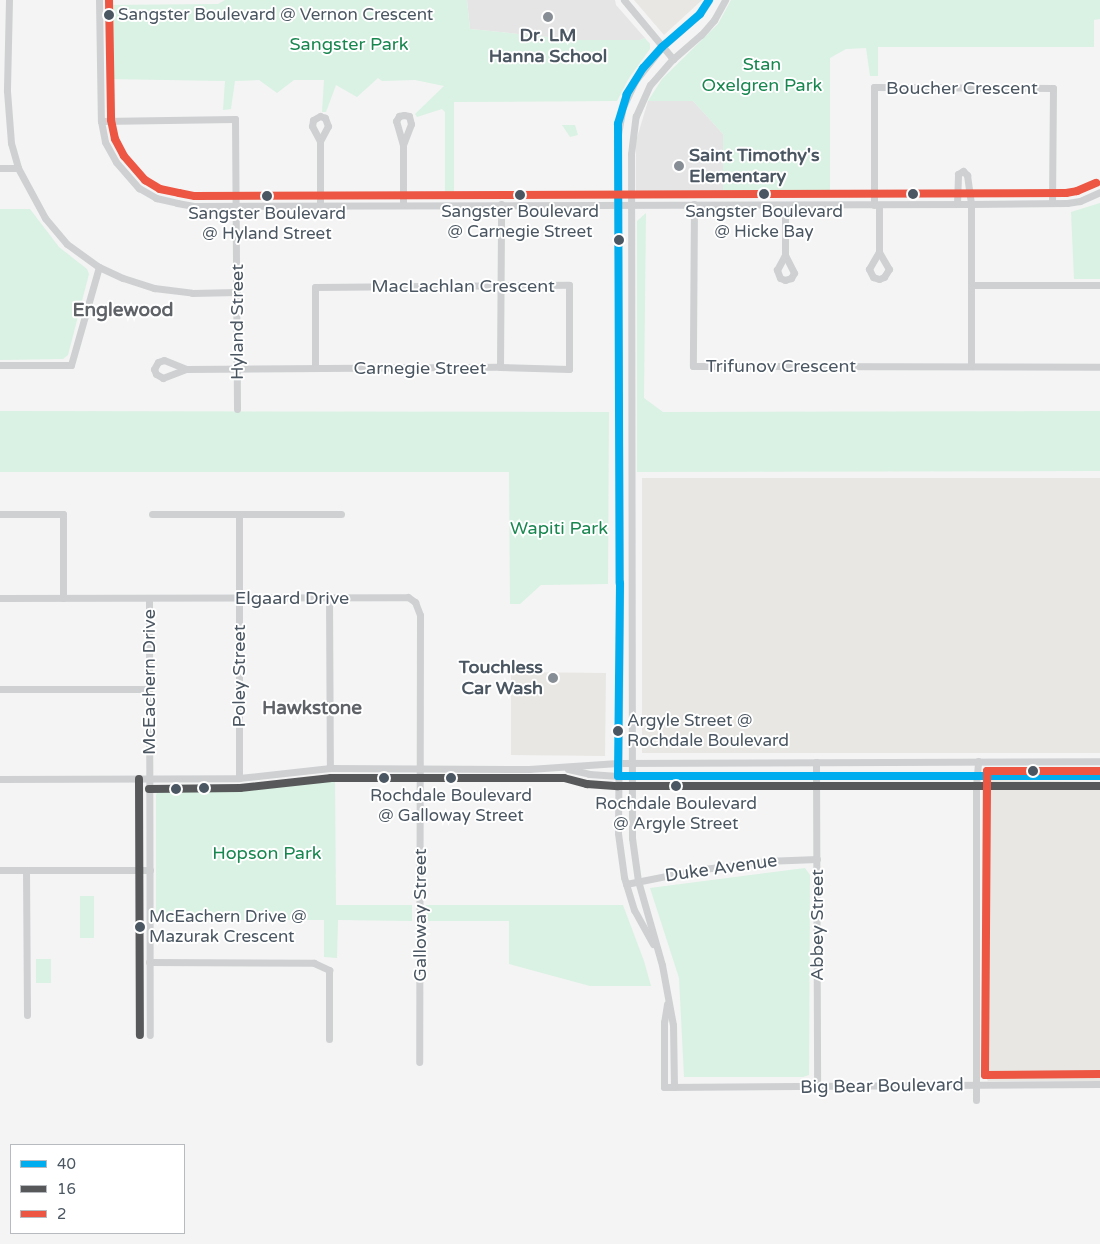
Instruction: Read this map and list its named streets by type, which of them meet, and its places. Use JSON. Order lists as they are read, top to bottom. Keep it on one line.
{"streets":{"street":["Boucher Crescent","MacLachlan Crescent","Hyland Street","Trifunov Crescent","Carnegie Street","Elgaard Drive","Poley Street","McEachern Drive","Duke Avenue","Galloway Street","Abbey Street","Big Bear Boulevard"]},"crossings":[["MacLachlan Crescent","Carnegie Street"],["Hyland Street","Carnegie Street"],["Elgaard Drive","Poley Street"],["Elgaard Drive","McEachern Drive"],["Elgaard Drive","Galloway Street"],["Duke Avenue","Abbey Street"],["Abbey Street","Big Bear Boulevard"]],"districts":["Englewood","Hawkstone"],"parks":["Sangster Park","Stan Oxelgren Park","Wapiti Park","Hopson Park"],"places":["Sangster Boulevard @ Vernon Crescent","Dr. LM Hanna School","Saint Timothy's Elementary","Sangster Boulevard @ Hicke Bay","Sangster Boulevard @ Carnegie Street","Sangster Boulevard @ Hyland Street","Touchless Car Wash","Argyle Street @ Rochdale Boulevard","Rochdale Boulevard @ Galloway Street","Rochdale Boulevard @ Argyle Street","McEachern Drive @ Mazurak Crescent"],"lines":["transit line 40","transit line 2","transit line 16"],"legend":["40","16","2"]}
